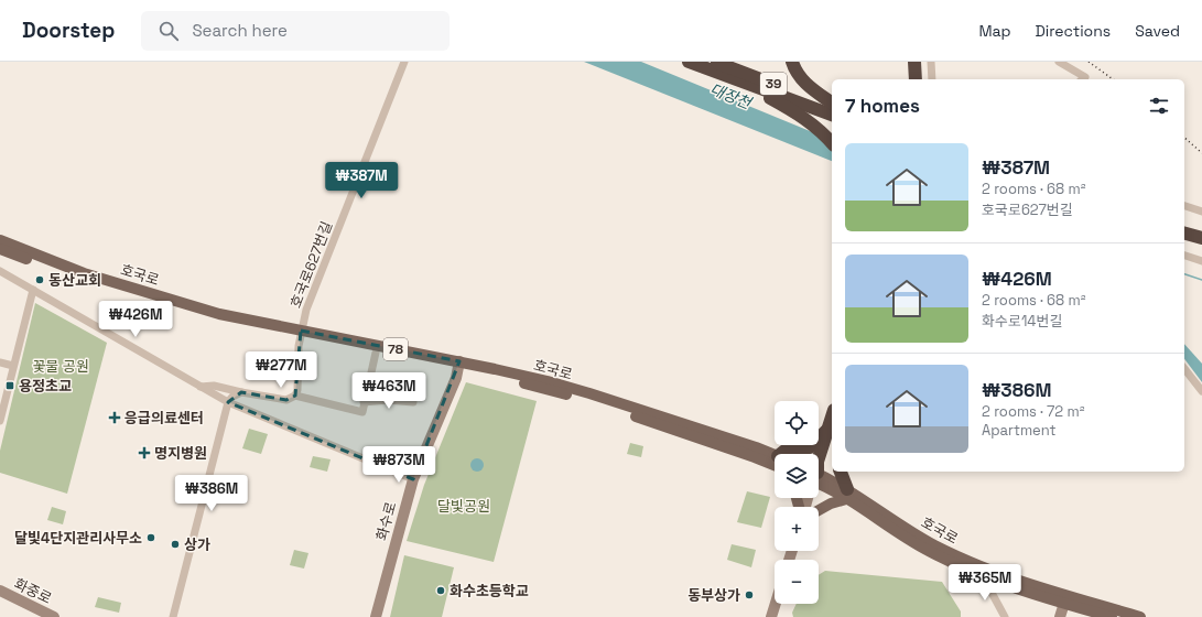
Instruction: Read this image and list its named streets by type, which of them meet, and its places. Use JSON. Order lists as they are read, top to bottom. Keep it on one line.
{"streets":{"highway":["39"],"main road":["호국로","78"],"street":["호국로627번길","화수로","화중로"]},"crossings":[["호국로627번길","호국로"],["호국로","화수로"]],"water":["대장천"],"parks":["꽃물 공원","달빛공원"],"places":{"other":["동산교회","달빛4단지관리사무소","상가","화수초등학교","동부상가"],"transit":["용정초교"],"health":["응급의료센터","명지병원"]},"page":{"header":"Doorstep","search":"Search here","nav":["Map","Directions","Saved"],"heading":"7 homes","list":[{"name":"₩387M","note":"2 rooms · 68 m² · 호국로627번길"},{"name":"₩426M","note":"2 rooms · 68 m² · 화수로14번길"},{"name":"₩386M","note":"2 rooms · 72 m² · Apartment"}],"price":["₩387M","₩426M","₩277M","₩463M","₩873M","₩386M","₩365M"],"map_buttons":["+","−"]}}
